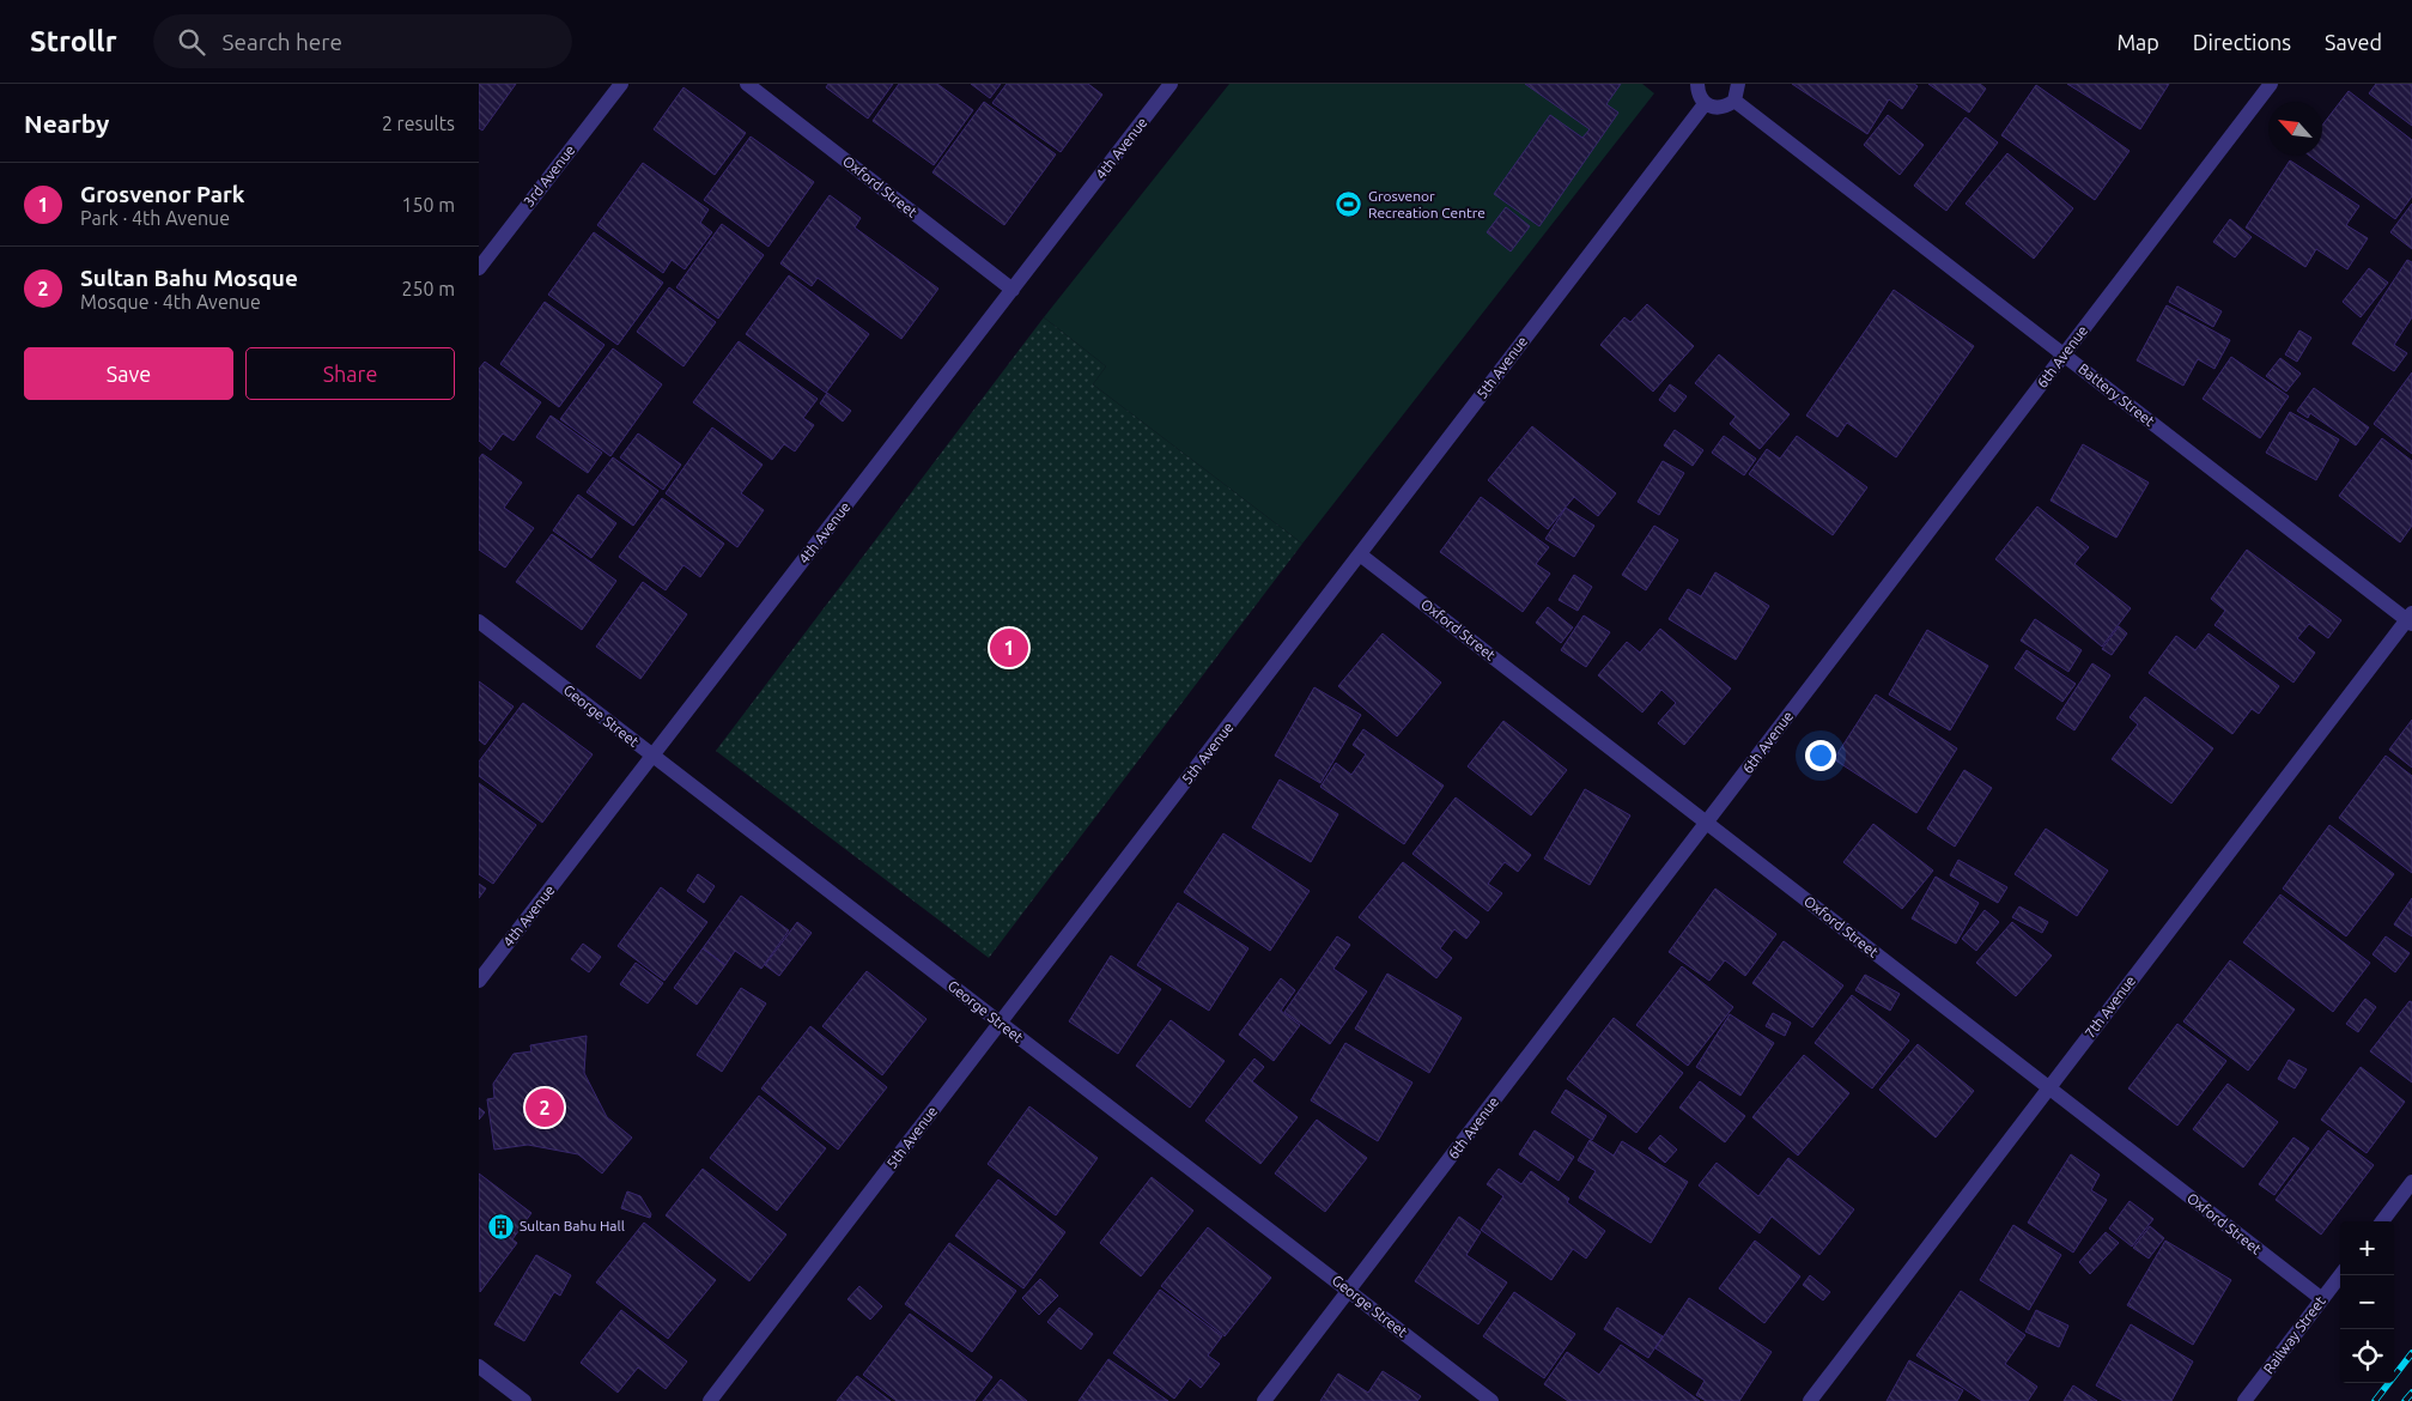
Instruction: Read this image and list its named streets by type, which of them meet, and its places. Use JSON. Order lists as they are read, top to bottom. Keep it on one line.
{"streets":{"street":["4th Avenue","3rd Avenue","Oxford Street","6th Avenue","5th Avenue","Battery Street","George Street","7th Avenue","Railway Street"]},"crossings":[["4th Avenue","Oxford Street"],["4th Avenue","George Street"],["Oxford Street","6th Avenue"],["Oxford Street","5th Avenue"],["Oxford Street","7th Avenue"],["Oxford Street","Railway Street"],["6th Avenue","Battery Street"],["6th Avenue","George Street"],["5th Avenue","George Street"],["Battery Street","7th Avenue"]],"places":{"sports":["Grosvenor Recreation Centre"],"building":["Sultan Bahu Hall"]},"north":"top left","page":{"header":"Strollr","search":"Search here","nav":["Map","Directions","Saved"],"heading":["Nearby","2 results"],"list":[{"mark":"1","name":"Grosvenor Park","note":"Park · 4th Avenue","value":"150 m"},{"mark":"2","name":"Sultan Bahu Mosque","note":"Mosque · 4th Avenue","value":"250 m"}],"buttons":["Save","Share"],"pins":["1","2"],"map_buttons":["+","−"]}}
